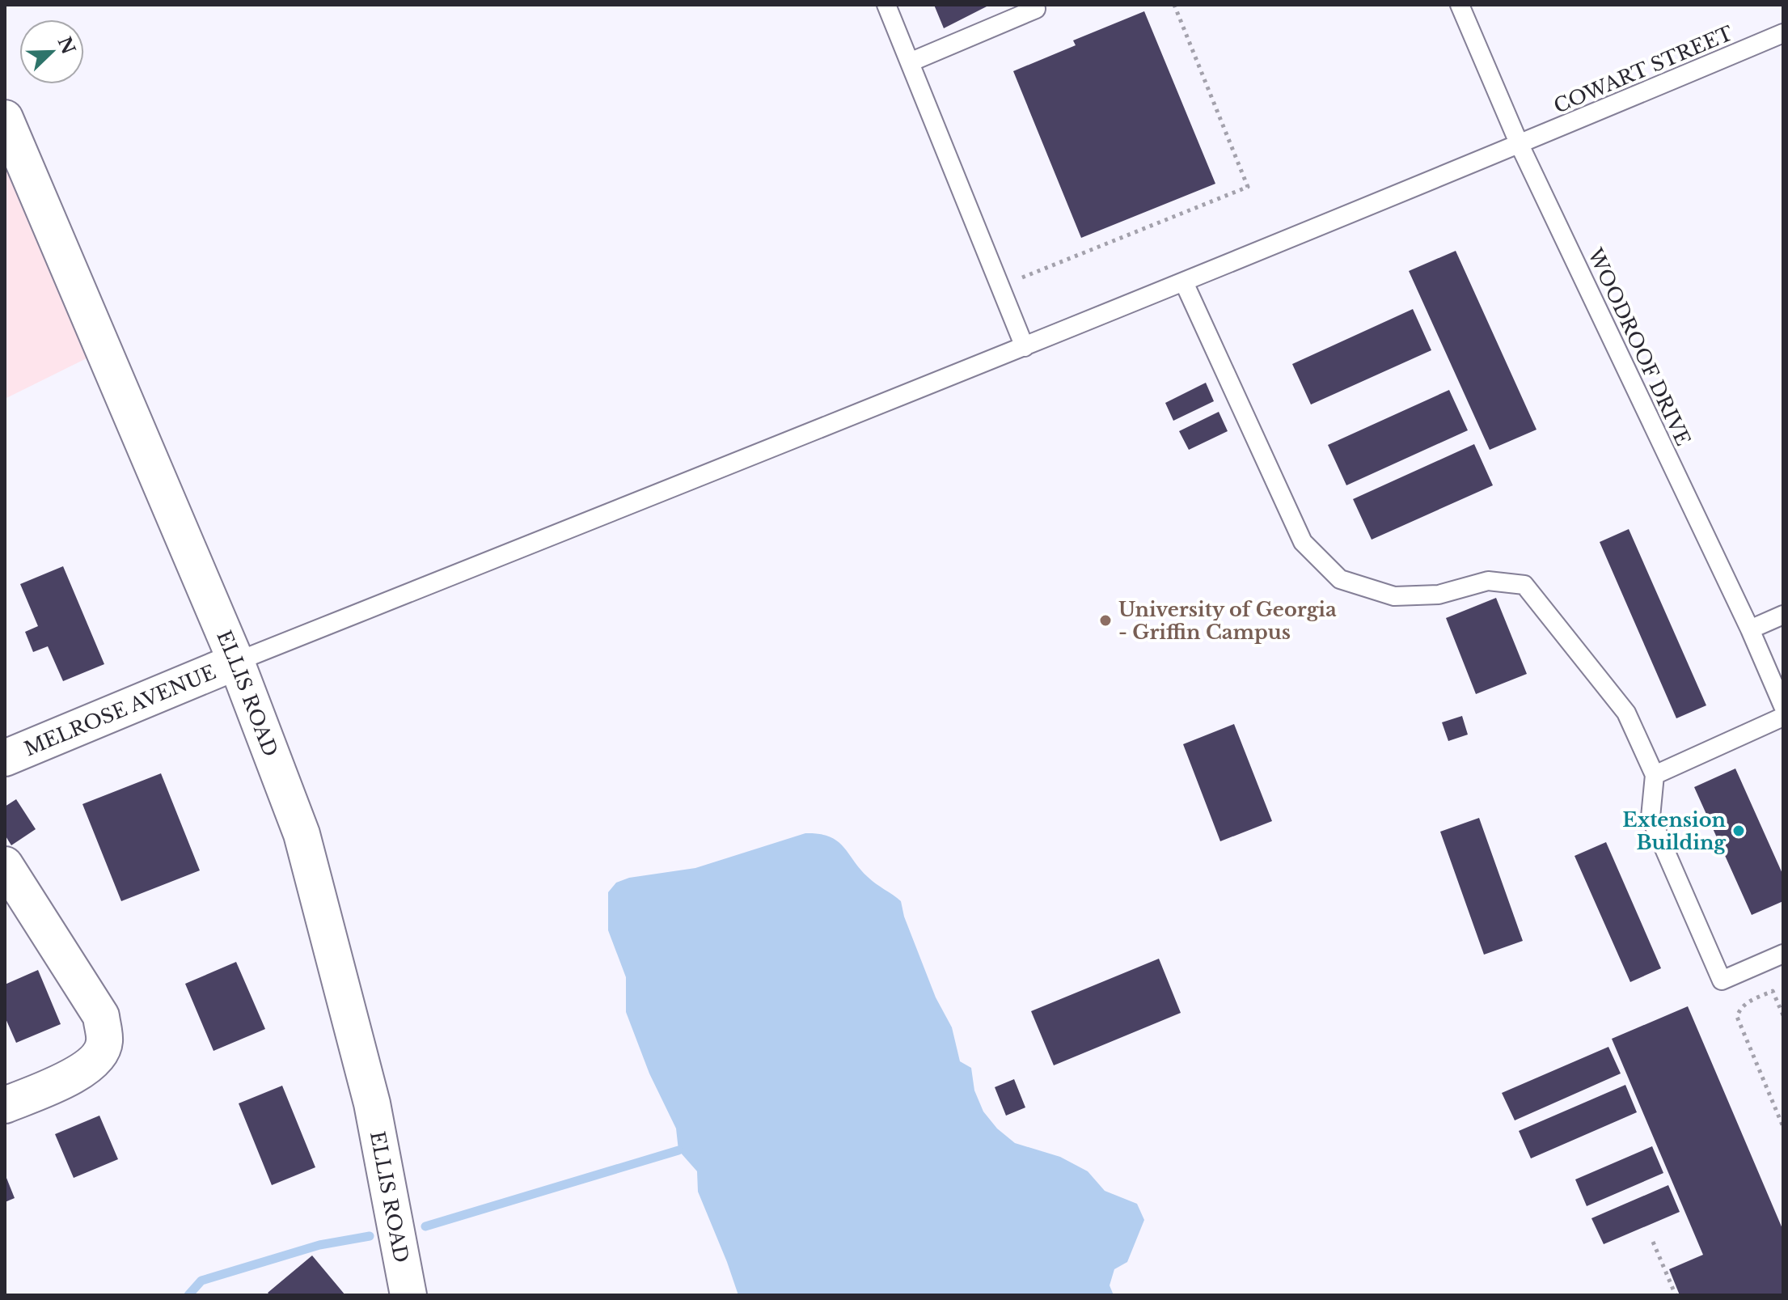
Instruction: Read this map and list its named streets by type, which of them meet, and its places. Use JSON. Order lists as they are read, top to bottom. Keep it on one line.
{"streets":{"street":["ELLIS ROAD","MELROSE AVENUE"],"lane":["COWART STREET","WOODROOF DRIVE"]},"crossings":[["COWART STREET","WOODROOF DRIVE"],["COWART STREET","ELLIS ROAD"],["COWART STREET","MELROSE AVENUE"],["ELLIS ROAD","MELROSE AVENUE"]],"places":["University of Georgia - Griffin Campus","Extension Building"],"north":"top right"}
